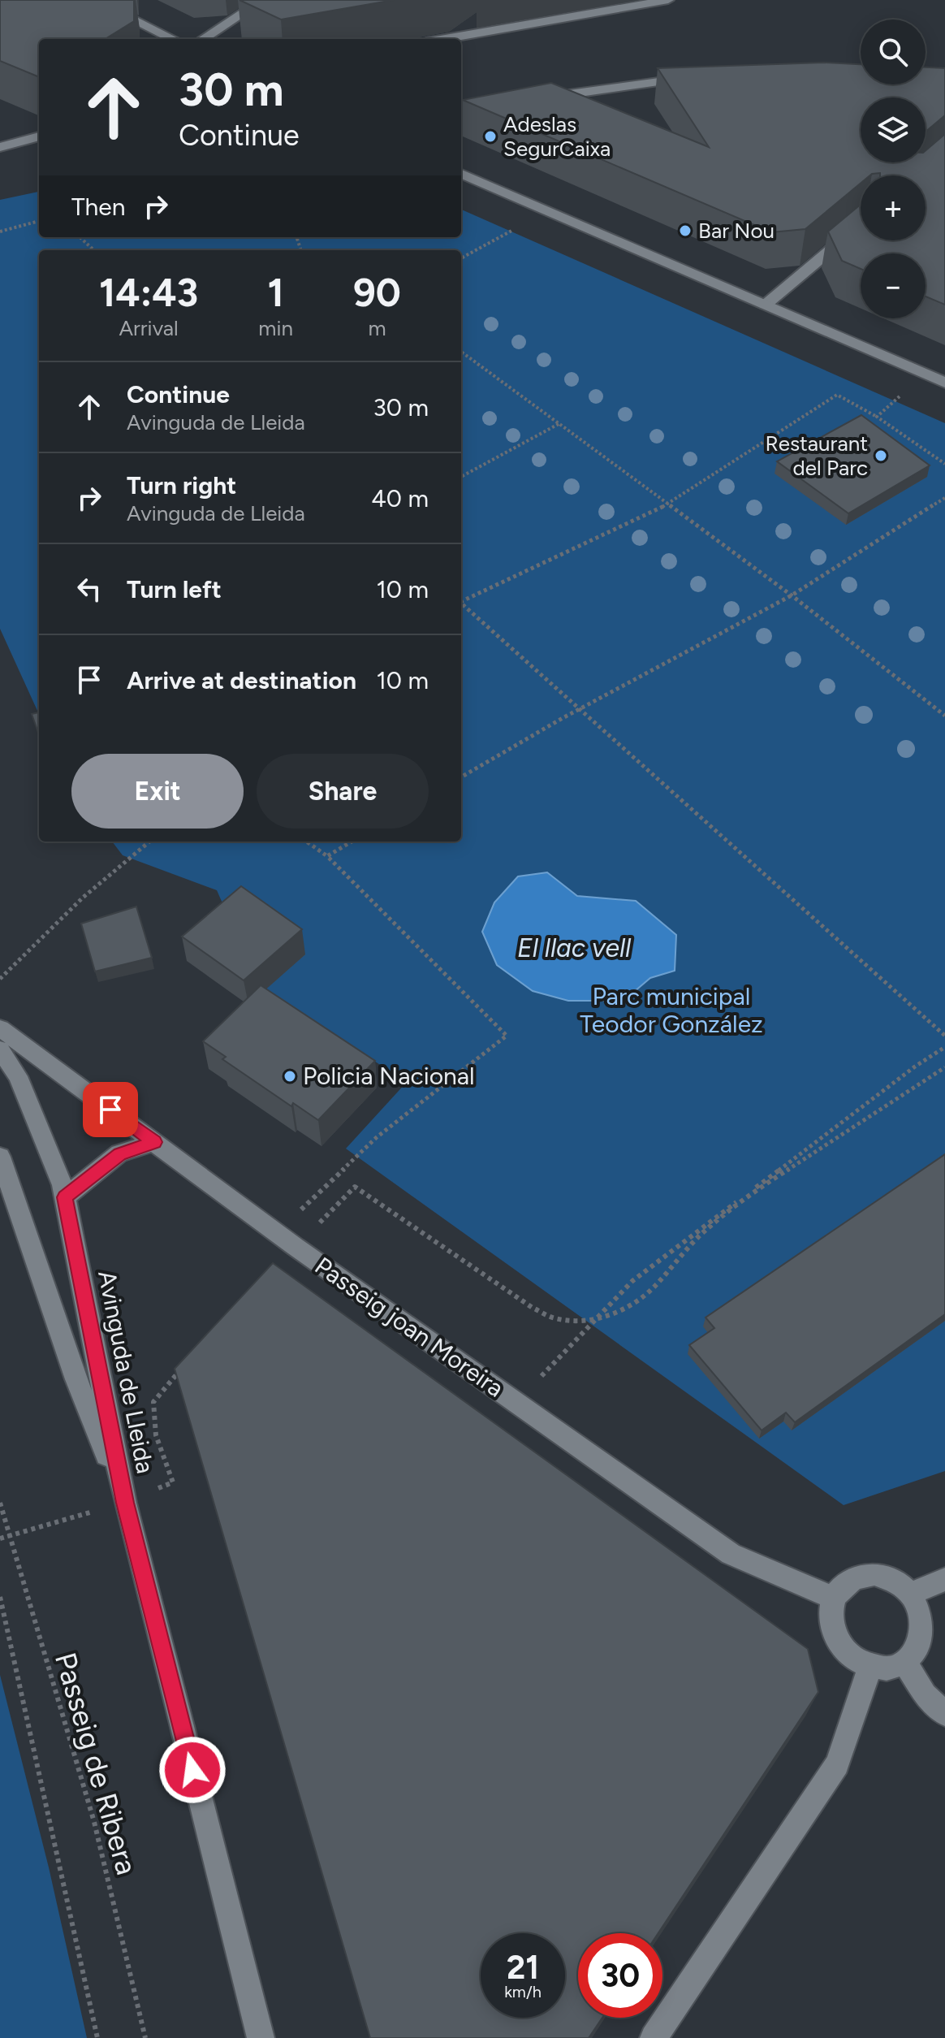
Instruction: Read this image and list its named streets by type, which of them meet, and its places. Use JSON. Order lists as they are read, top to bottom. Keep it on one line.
{"streets":{"street":["Passeig joan Moreira","Avinguda de Lleida"],"path":["Passeig de Ribera"]},"water":["El llac vell"],"parks":["Parc municipal Teodor González"],"places":["Adeslas SegurCaixa","Bar Nou","Restaurant del Parc","Policia Nacional"],"page":{"map_buttons":["+","−"],"turn":["30 m","Continue"],"then":"Then","eta":["14:43","Arrival","1","min","90","m"],"list":[{"name":"Continue","note":"Avinguda de Lleida","value":"30 m"},{"name":"Turn right","note":"Avinguda de Lleida","value":"40 m"},{"name":"Turn left","value":"10 m"},{"name":"Arrive at destination","value":"10 m"}],"buttons":["Exit","Share"],"speed":"21 km/h","limit":"30"}}
